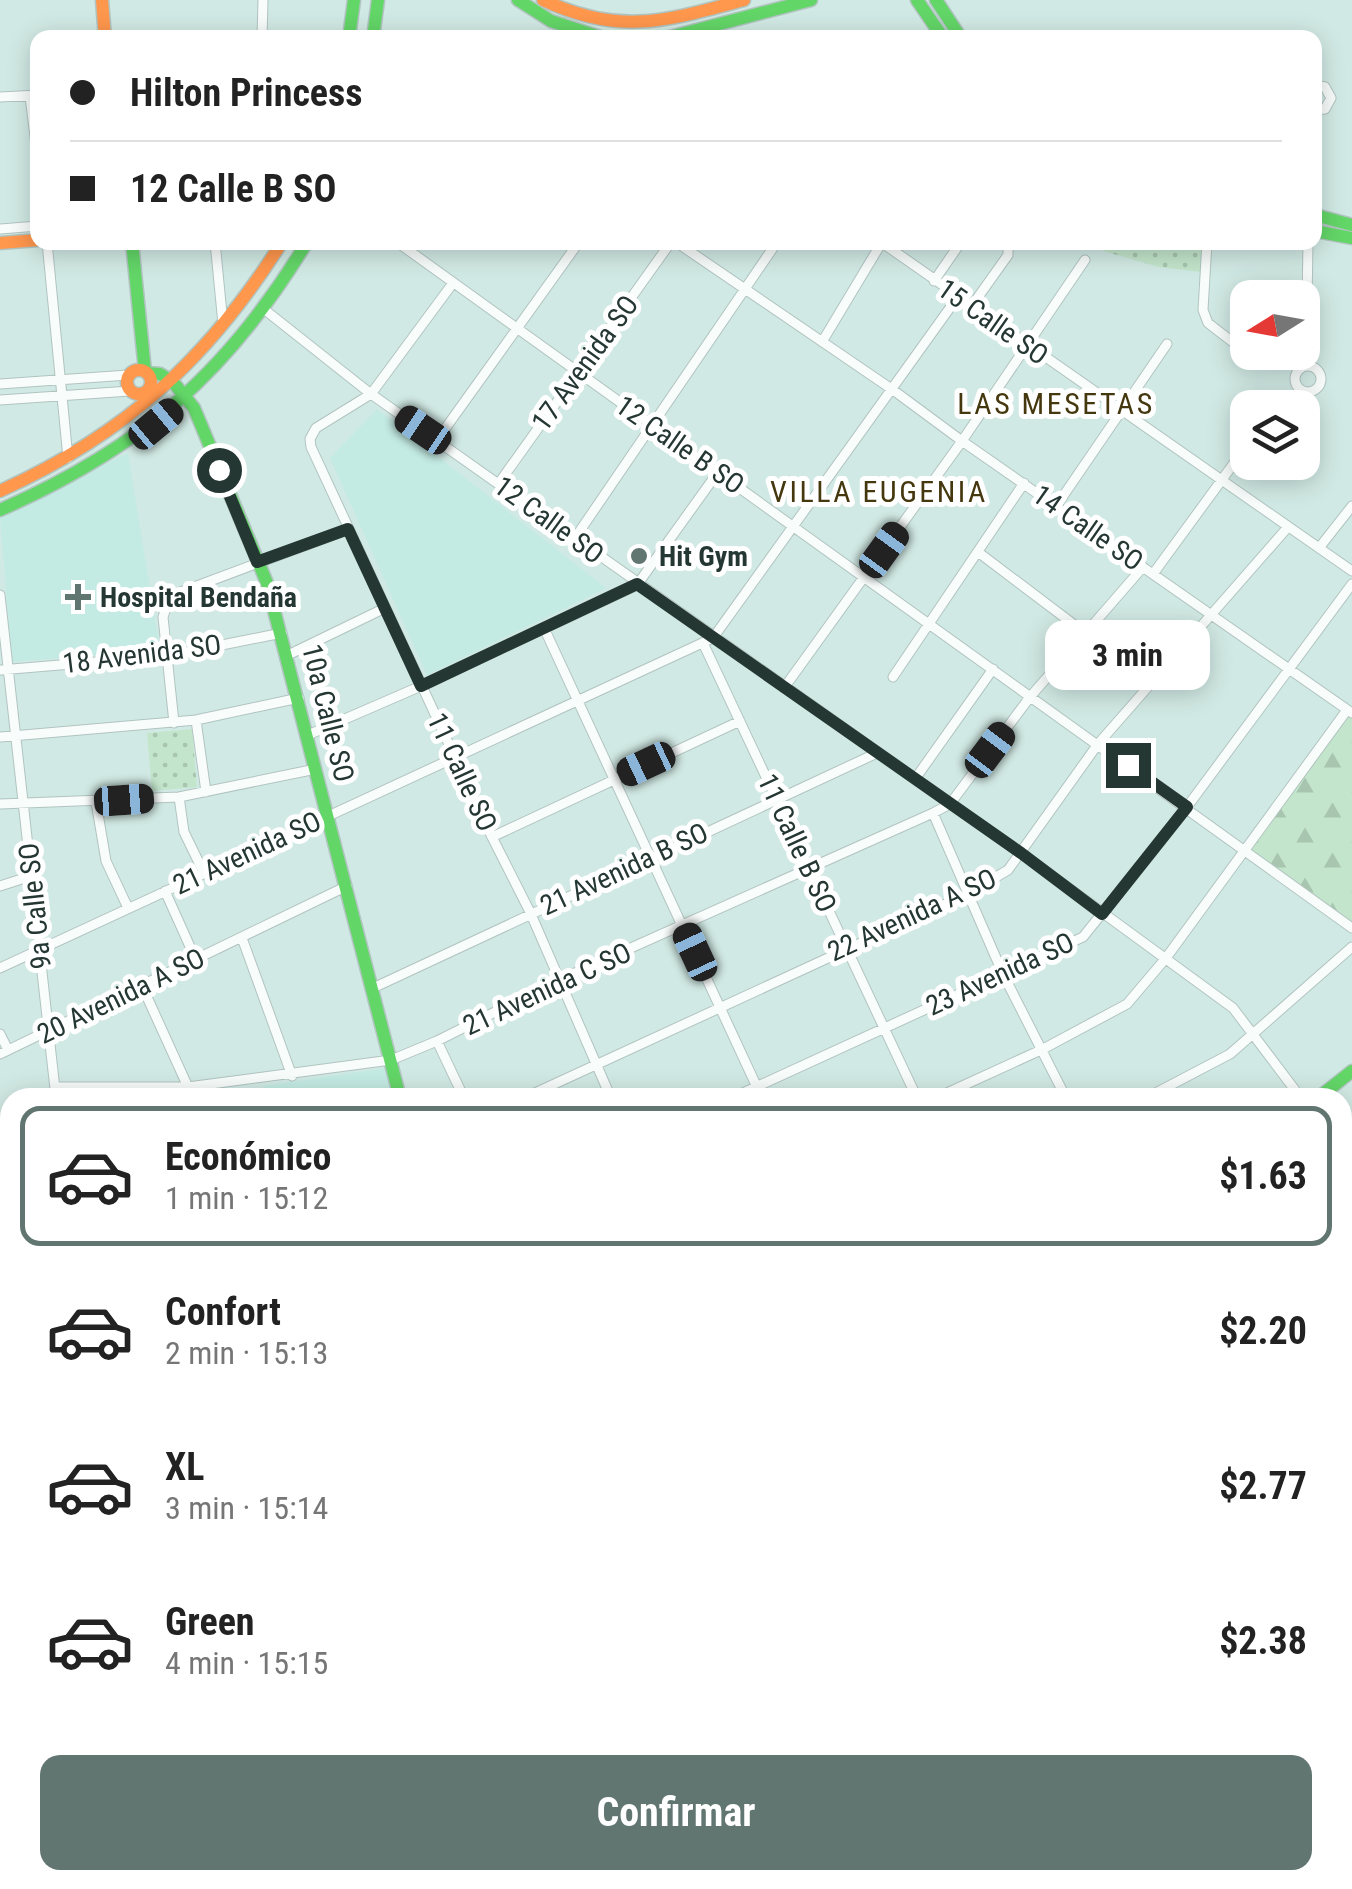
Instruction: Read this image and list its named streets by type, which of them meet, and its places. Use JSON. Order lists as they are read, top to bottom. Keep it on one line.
{"streets":{"main road":["10a Calle SO"],"street":["15 Calle SO","17 Avenida SO","12 Calle B SO","12 Calle SO","14 Calle SO","18 Avenida SO","11 Calle SO","11 Calle B SO","21 Avenida SO","21 Avenida B SO","9a Calle SO","22 Avenida A SO","23 Avenida SO","21 Avenida C SO","20 Avenida A SO"]},"crossings":[["15 Calle SO","22 Avenida A SO"],["15 Calle SO","21 Avenida C SO"],["17 Avenida SO","12 Calle B SO"],["17 Avenida SO","12 Calle SO"],["12 Calle B SO","22 Avenida A SO"],["12 Calle B SO","23 Avenida SO"],["12 Calle B SO","21 Avenida C SO"],["12 Calle SO","11 Calle SO"],["12 Calle SO","11 Calle B SO"],["12 Calle SO","21 Avenida SO"],["12 Calle SO","21 Avenida B SO"],["12 Calle SO","22 Avenida A SO"],["12 Calle SO","23 Avenida SO"],["12 Calle SO","21 Avenida C SO"],["14 Calle SO","22 Avenida A SO"],["14 Calle SO","23 Avenida SO"],["14 Calle SO","21 Avenida C SO"],["18 Avenida SO","10a Calle SO"],["18 Avenida SO","9a Calle SO"],["10a Calle SO","21 Avenida SO"],["10a Calle SO","21 Avenida B SO"],["10a Calle SO","21 Avenida C SO"],["11 Calle SO","21 Avenida SO"],["11 Calle SO","21 Avenida B SO"],["11 Calle SO","22 Avenida A SO"],["11 Calle SO","21 Avenida C SO"],["11 Calle B SO","21 Avenida SO"],["11 Calle B SO","21 Avenida B SO"],["11 Calle B SO","22 Avenida A SO"],["11 Calle B SO","23 Avenida SO"],["11 Calle B SO","21 Avenida C SO"],["21 Avenida SO","9a Calle SO"],["9a Calle SO","20 Avenida A SO"]],"districts":["LAS MESETAS","VILLA EUGENIA"],"places":{"other":["Hit Gym"],"health":["Hospital Bendaña"]},"north":"left","page":{"banner":["Hilton Princess","12 Calle B SO"],"bubble":"3 min","list":[{"name":"Económico","note":"1 min · 15:12","value":"$1.63"},{"name":"Confort","note":"2 min · 15:13","value":"$2.20"},{"name":"XL","note":"3 min · 15:14","value":"$2.77"},{"name":"Green","note":"4 min · 15:15","value":"$2.38"}],"buttons":"Confirmar"}}
